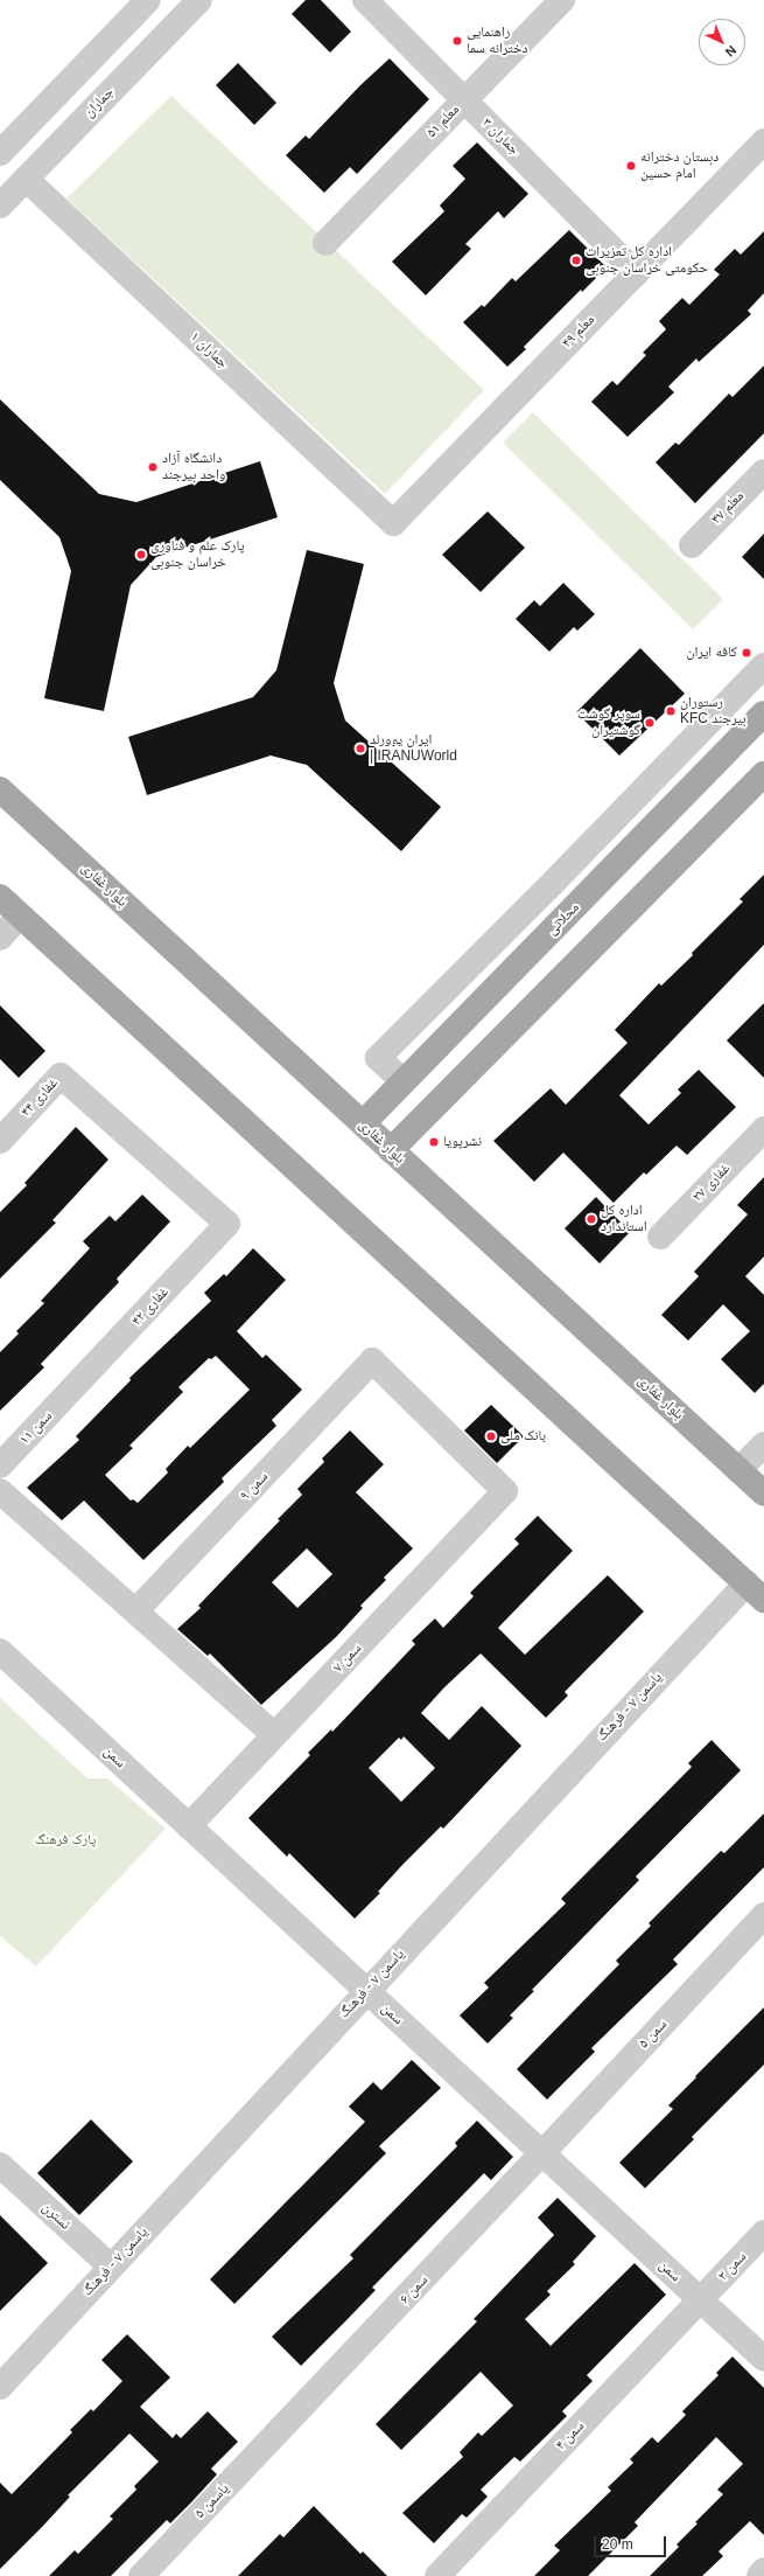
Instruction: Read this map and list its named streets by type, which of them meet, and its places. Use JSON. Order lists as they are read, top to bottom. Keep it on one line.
{"streets":{"main road":["بلوار غفاری","محلاتی"],"street":["جماران","معلم ۵۱","جماران ۳","معلم ۴۹","جماران ۱","معلم ۴۷","غفاری ۴۴","غفاری ۲۷","غفاری ۴۲","سمن ۱۱","سمن ۹","سمن ۷","یاسمن ۷ - فرهنگ","سمن","سمن ۵","نسترن","سمن ۳","سمن ۶","سمن ۴","یاسمن ۵"]},"crossings":[["جماران","جماران ۱"],["معلم ۵۱","جماران ۳"],["جماران ۳","معلم ۴۹"],["معلم ۴۹","جماران ۱"],["بلوار غفاری","محلاتی"],["غفاری ۴۴","غفاری ۴۲"],["غفاری ۴۲","سمن ۱۱"],["سمن ۹","سمن ۷"],["سمن ۷","سمن"],["یاسمن ۷ - فرهنگ","سمن"],["یاسمن ۷ - فرهنگ","نسترن"],["سمن","سمن ۵"],["سمن","سمن ۳"],["سمن","سمن ۶"],["سمن","سمن ۴"],["سمن ۵","سمن ۶"],["سمن ۳","سمن ۴"],["سمن ۶","یاسمن ۵"]],"parks":["پارک فرهنگ"],"places":["راهنمایی دخترانه سما","دبستان دخترانه امام حسین","اداره کل تعزیرات حکومتی خراسان جنوبی","دانشگاه آزاد واحد بیرجند","پارک علم و فناوری خراسان جنوبی","کافه ایران","رستوران KFC بیرجند","سوپر گوشت گوشتیران","ایران یوورلد | IRANUWorld","نشرپویا","اداره کل استاندارد","بانک ملی"],"scale_bar":"20 m","north":"bottom right"}
